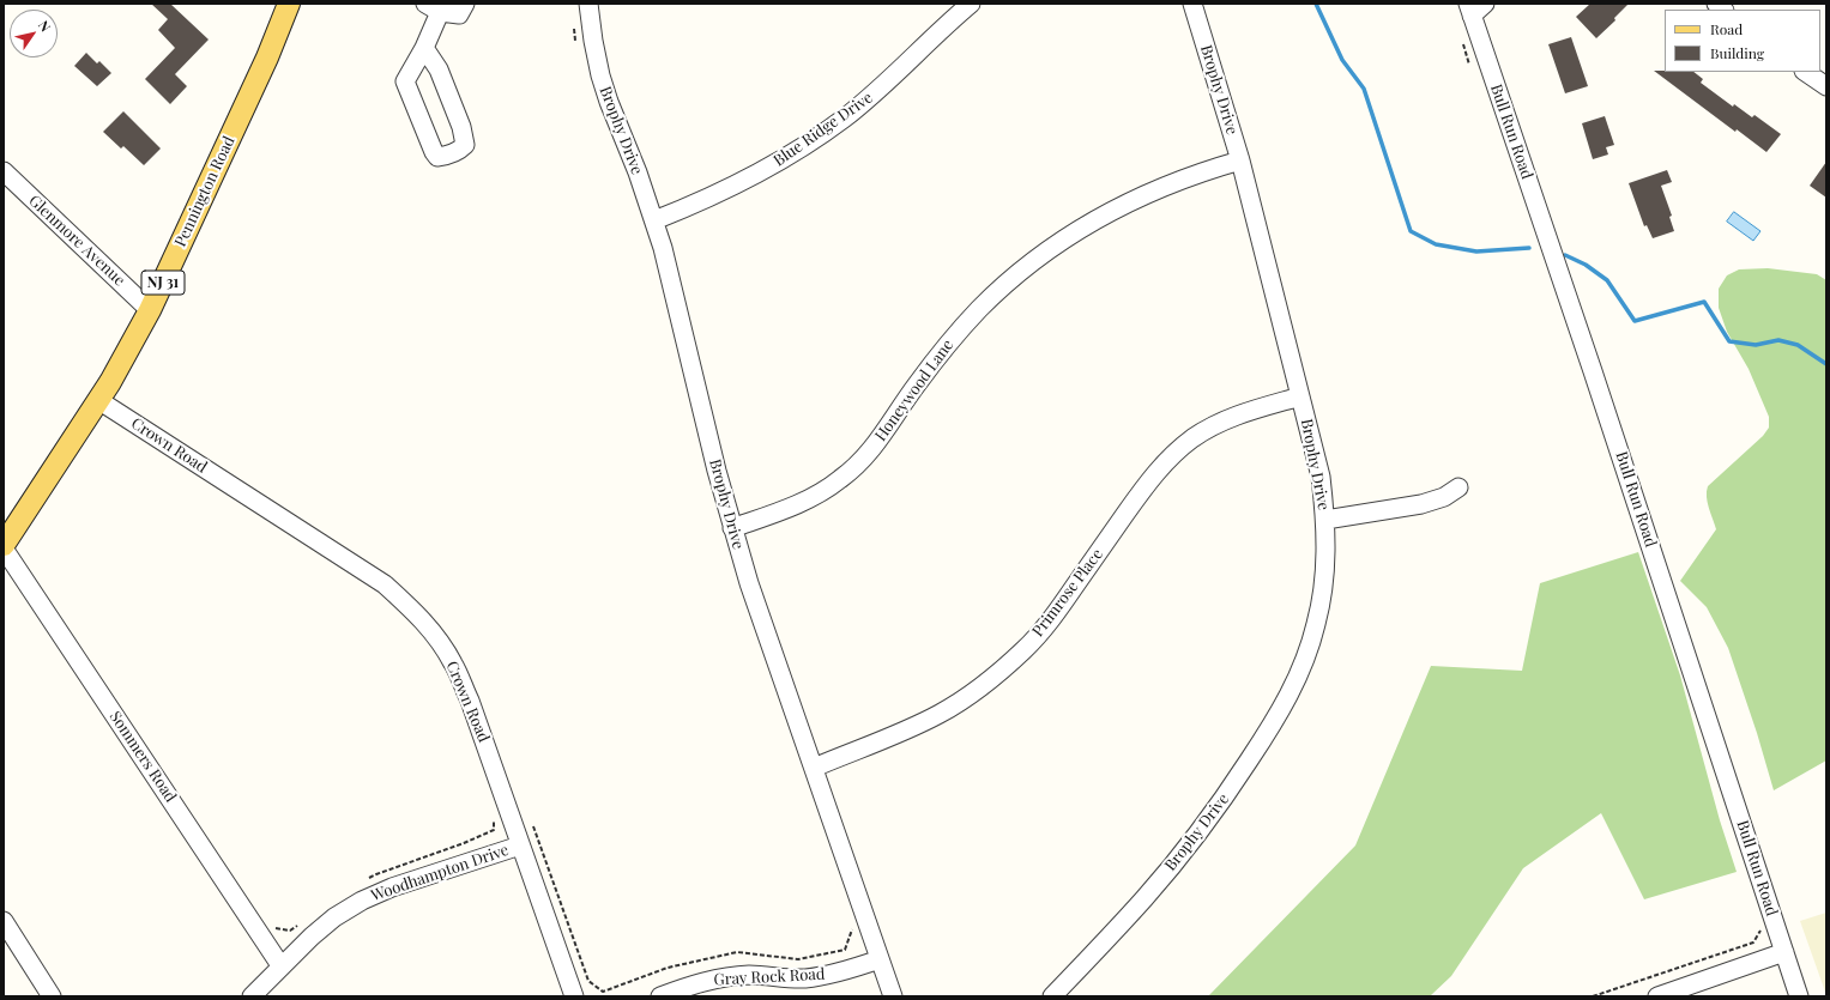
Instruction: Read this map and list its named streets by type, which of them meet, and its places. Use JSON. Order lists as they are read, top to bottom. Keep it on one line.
{"streets":{"main road":["Pennington Road","NJ 31"],"street":["Brophy Drive","Blue Ridge Drive","Bull Run Road","Glenmore Avenue","Honeywood Lane","Crown Road","Primrose Place","Sommers Road","Woodhampton Drive","Gray Rock Road"]},"crossings":[["Brophy Drive","Blue Ridge Drive"],["Brophy Drive","Honeywood Lane"],["Brophy Drive","Primrose Place"],["Brophy Drive","Gray Rock Road"],["Pennington Road","Glenmore Avenue"],["Pennington Road","Crown Road"],["Pennington Road","Sommers Road"],["Crown Road","Woodhampton Drive"],["Sommers Road","Woodhampton Drive"]],"legend":["Road","Building"],"north":"top right"}
